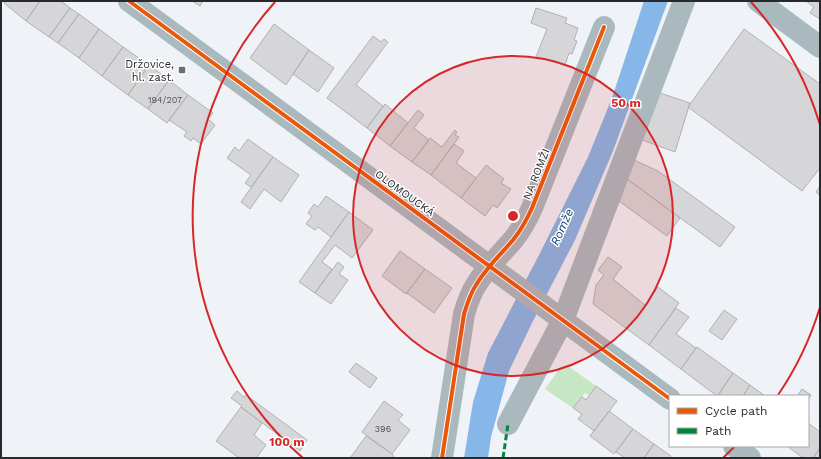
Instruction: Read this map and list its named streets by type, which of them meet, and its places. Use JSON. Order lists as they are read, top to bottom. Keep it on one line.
{"streets":{"street":["NA ROMŽI","OLOMOUCKÁ"]},"crossings":[["NA ROMŽI","OLOMOUCKÁ"]],"water":["Romže"],"places":{"transit":["Držovice, hl. zast."]},"house_numbers":["194/207","396"],"legend":["Cycle path","Path"],"rings":["50 m","100 m"]}
